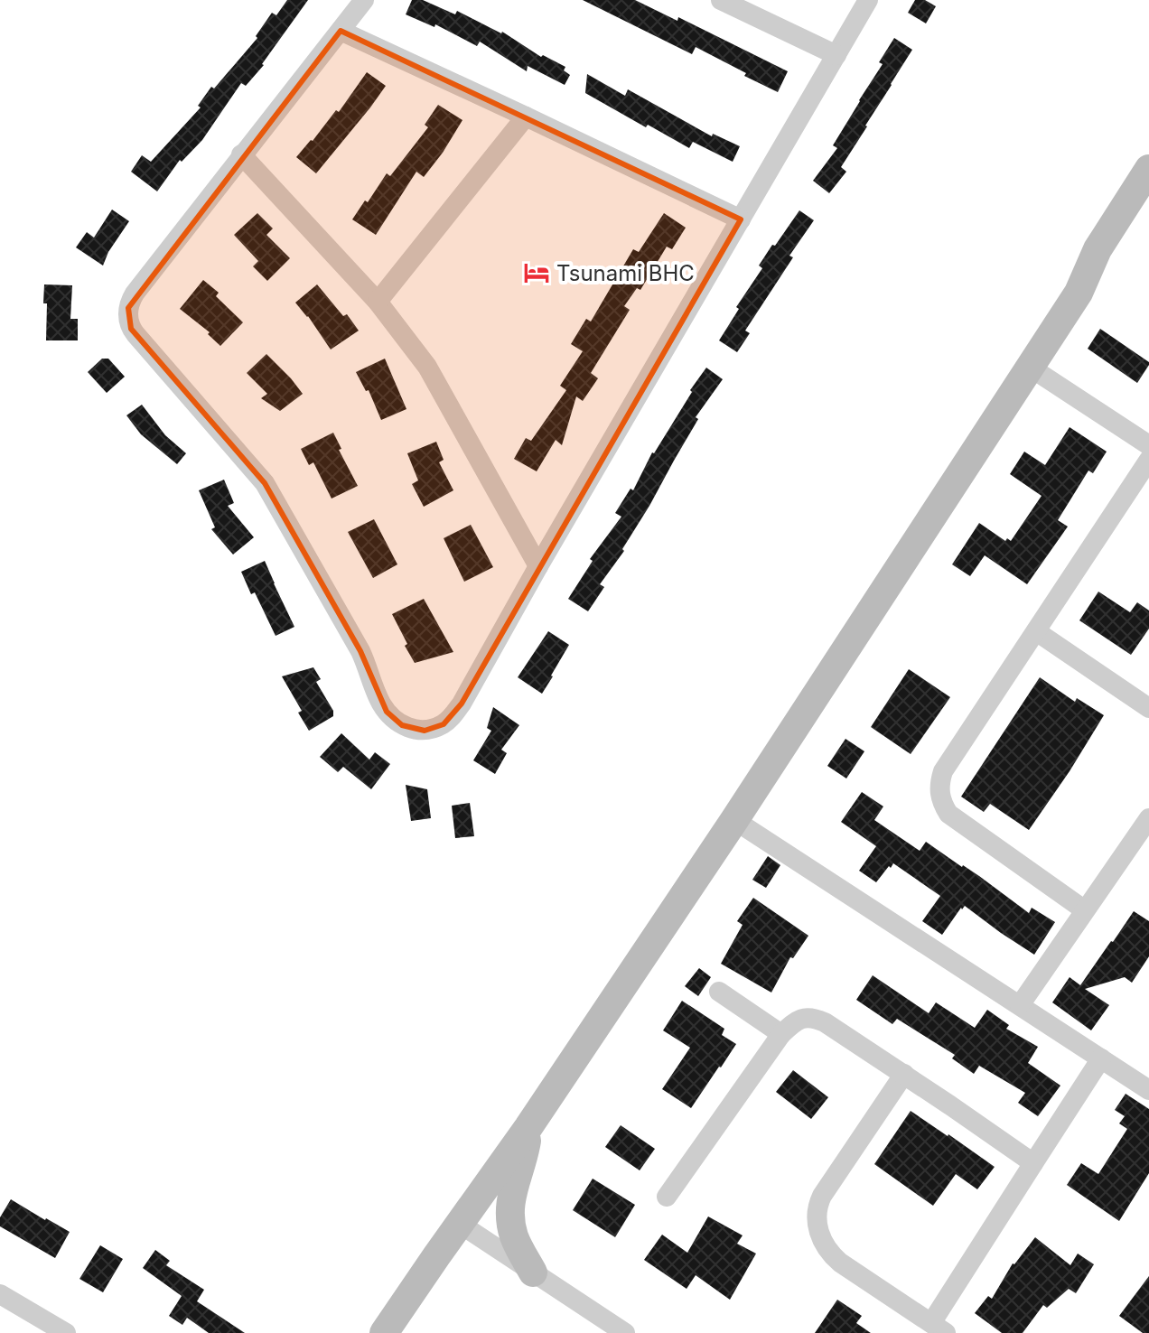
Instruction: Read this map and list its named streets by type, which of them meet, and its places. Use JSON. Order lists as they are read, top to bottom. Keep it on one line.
{"places":{"hotel":["Tsunami BHC"]}}
